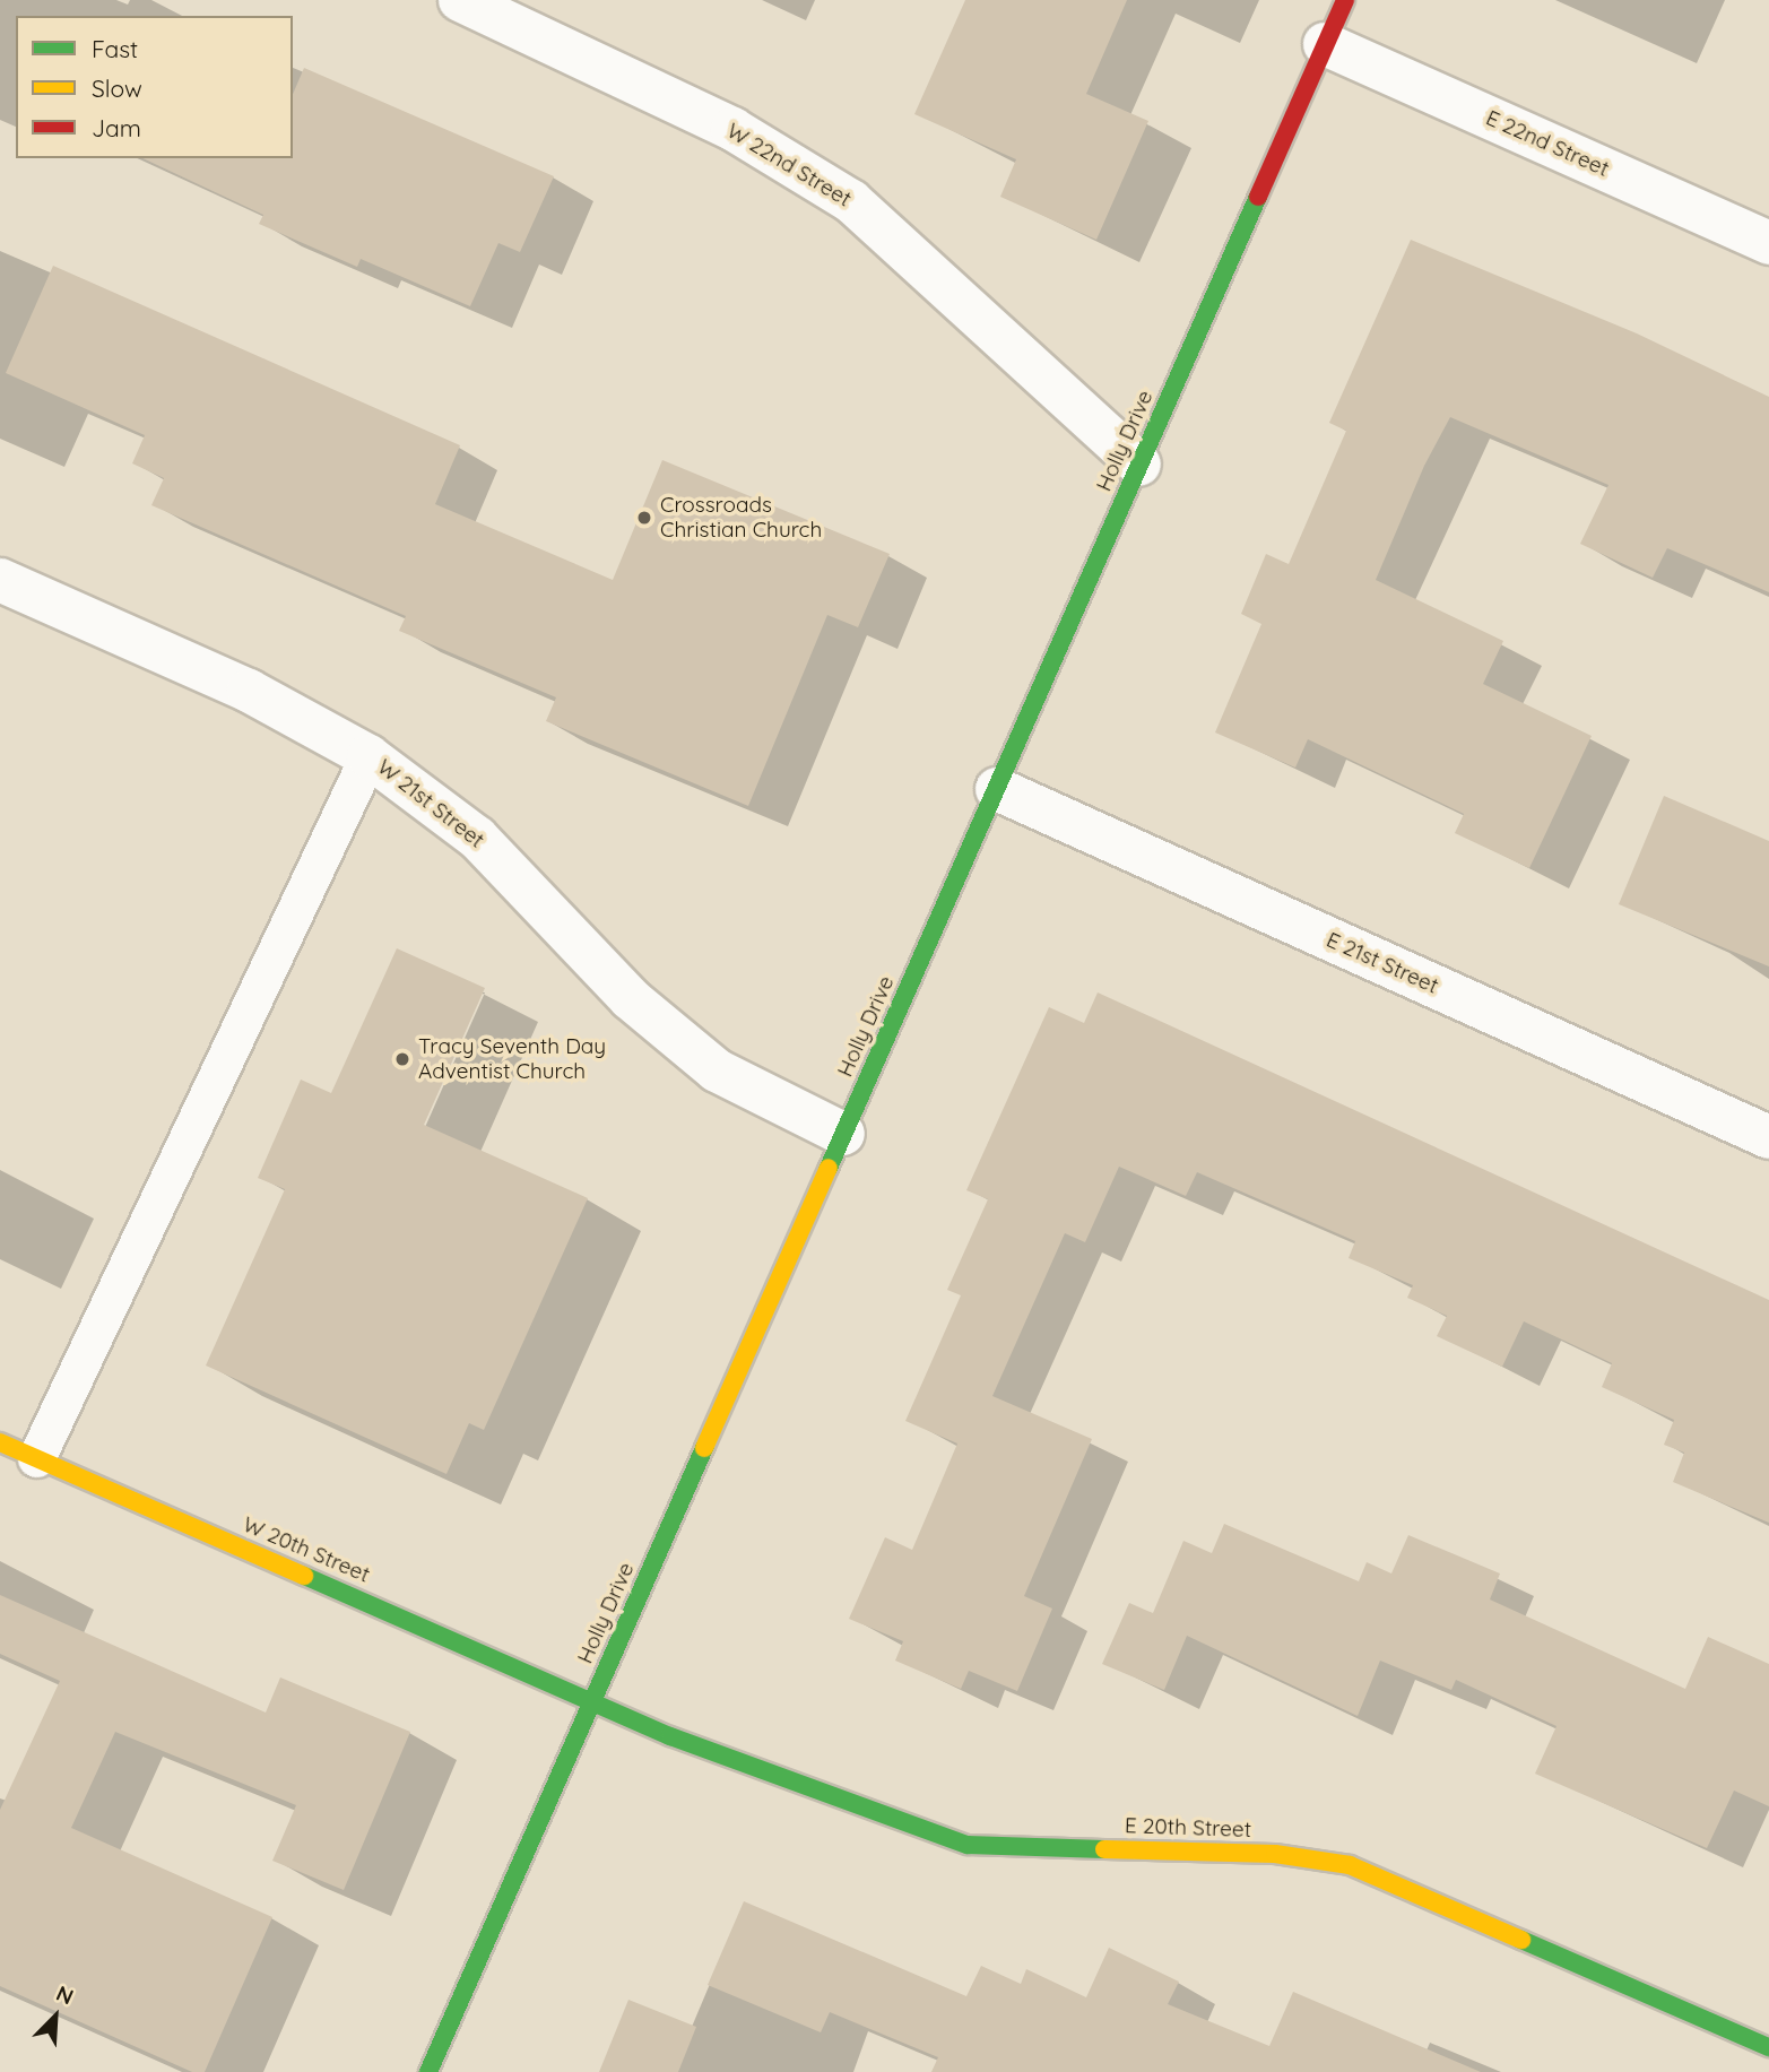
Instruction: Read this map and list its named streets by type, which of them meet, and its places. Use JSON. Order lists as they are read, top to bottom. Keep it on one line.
{"streets":{"street":["E 22nd Street","W 22nd Street","Holly Drive","W 21st Street","E 21st Street","W 20th Street","E 20th Street"]},"crossings":[["E 22nd Street","Holly Drive"],["W 22nd Street","Holly Drive"],["Holly Drive","W 21st Street"],["Holly Drive","E 21st Street"],["Holly Drive","W 20th Street"],["Holly Drive","E 20th Street"],["W 20th Street","E 20th Street"]],"places":["Crossroads Christian Church","Tracy Seventh Day Adventist Church"],"legend":["Fast","Slow","Jam"],"north":"top right"}
